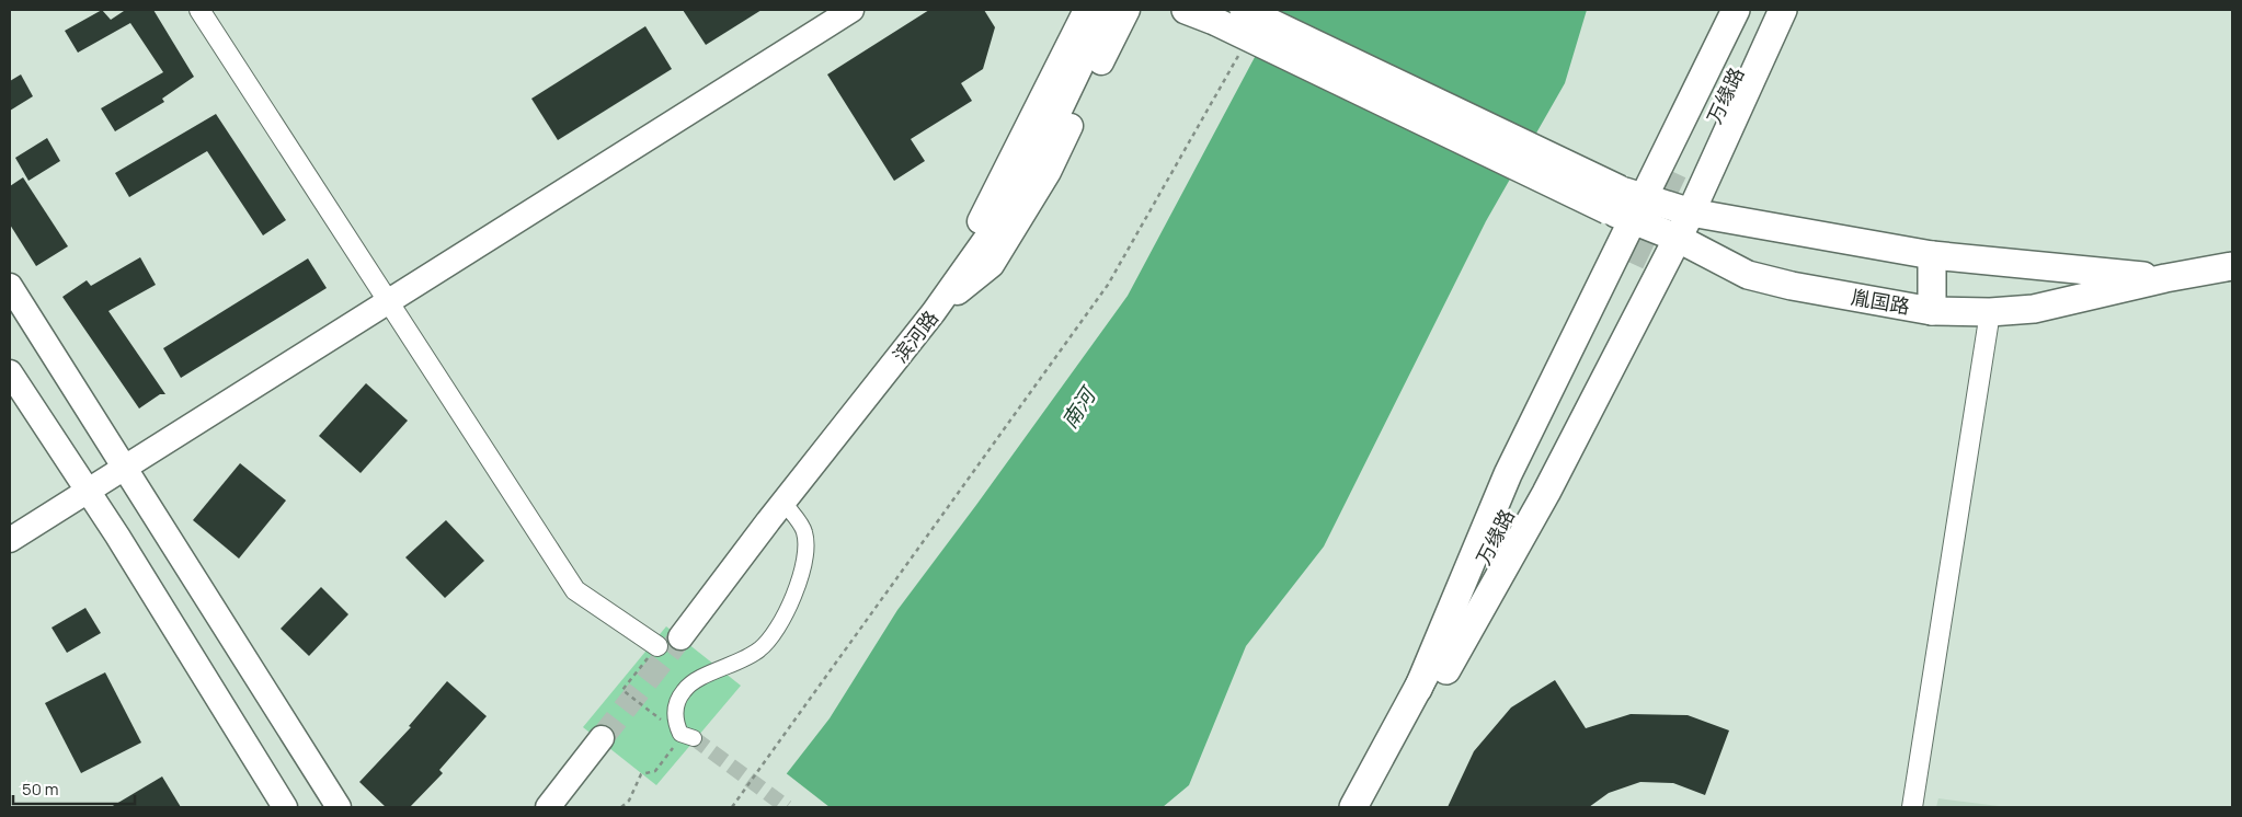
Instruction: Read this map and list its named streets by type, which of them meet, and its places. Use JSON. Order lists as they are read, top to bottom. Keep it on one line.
{"streets":{"main road":["万缘路","胤国路"],"street":["滨河路"]},"water":["南河"],"scale_bar":"50 m"}
